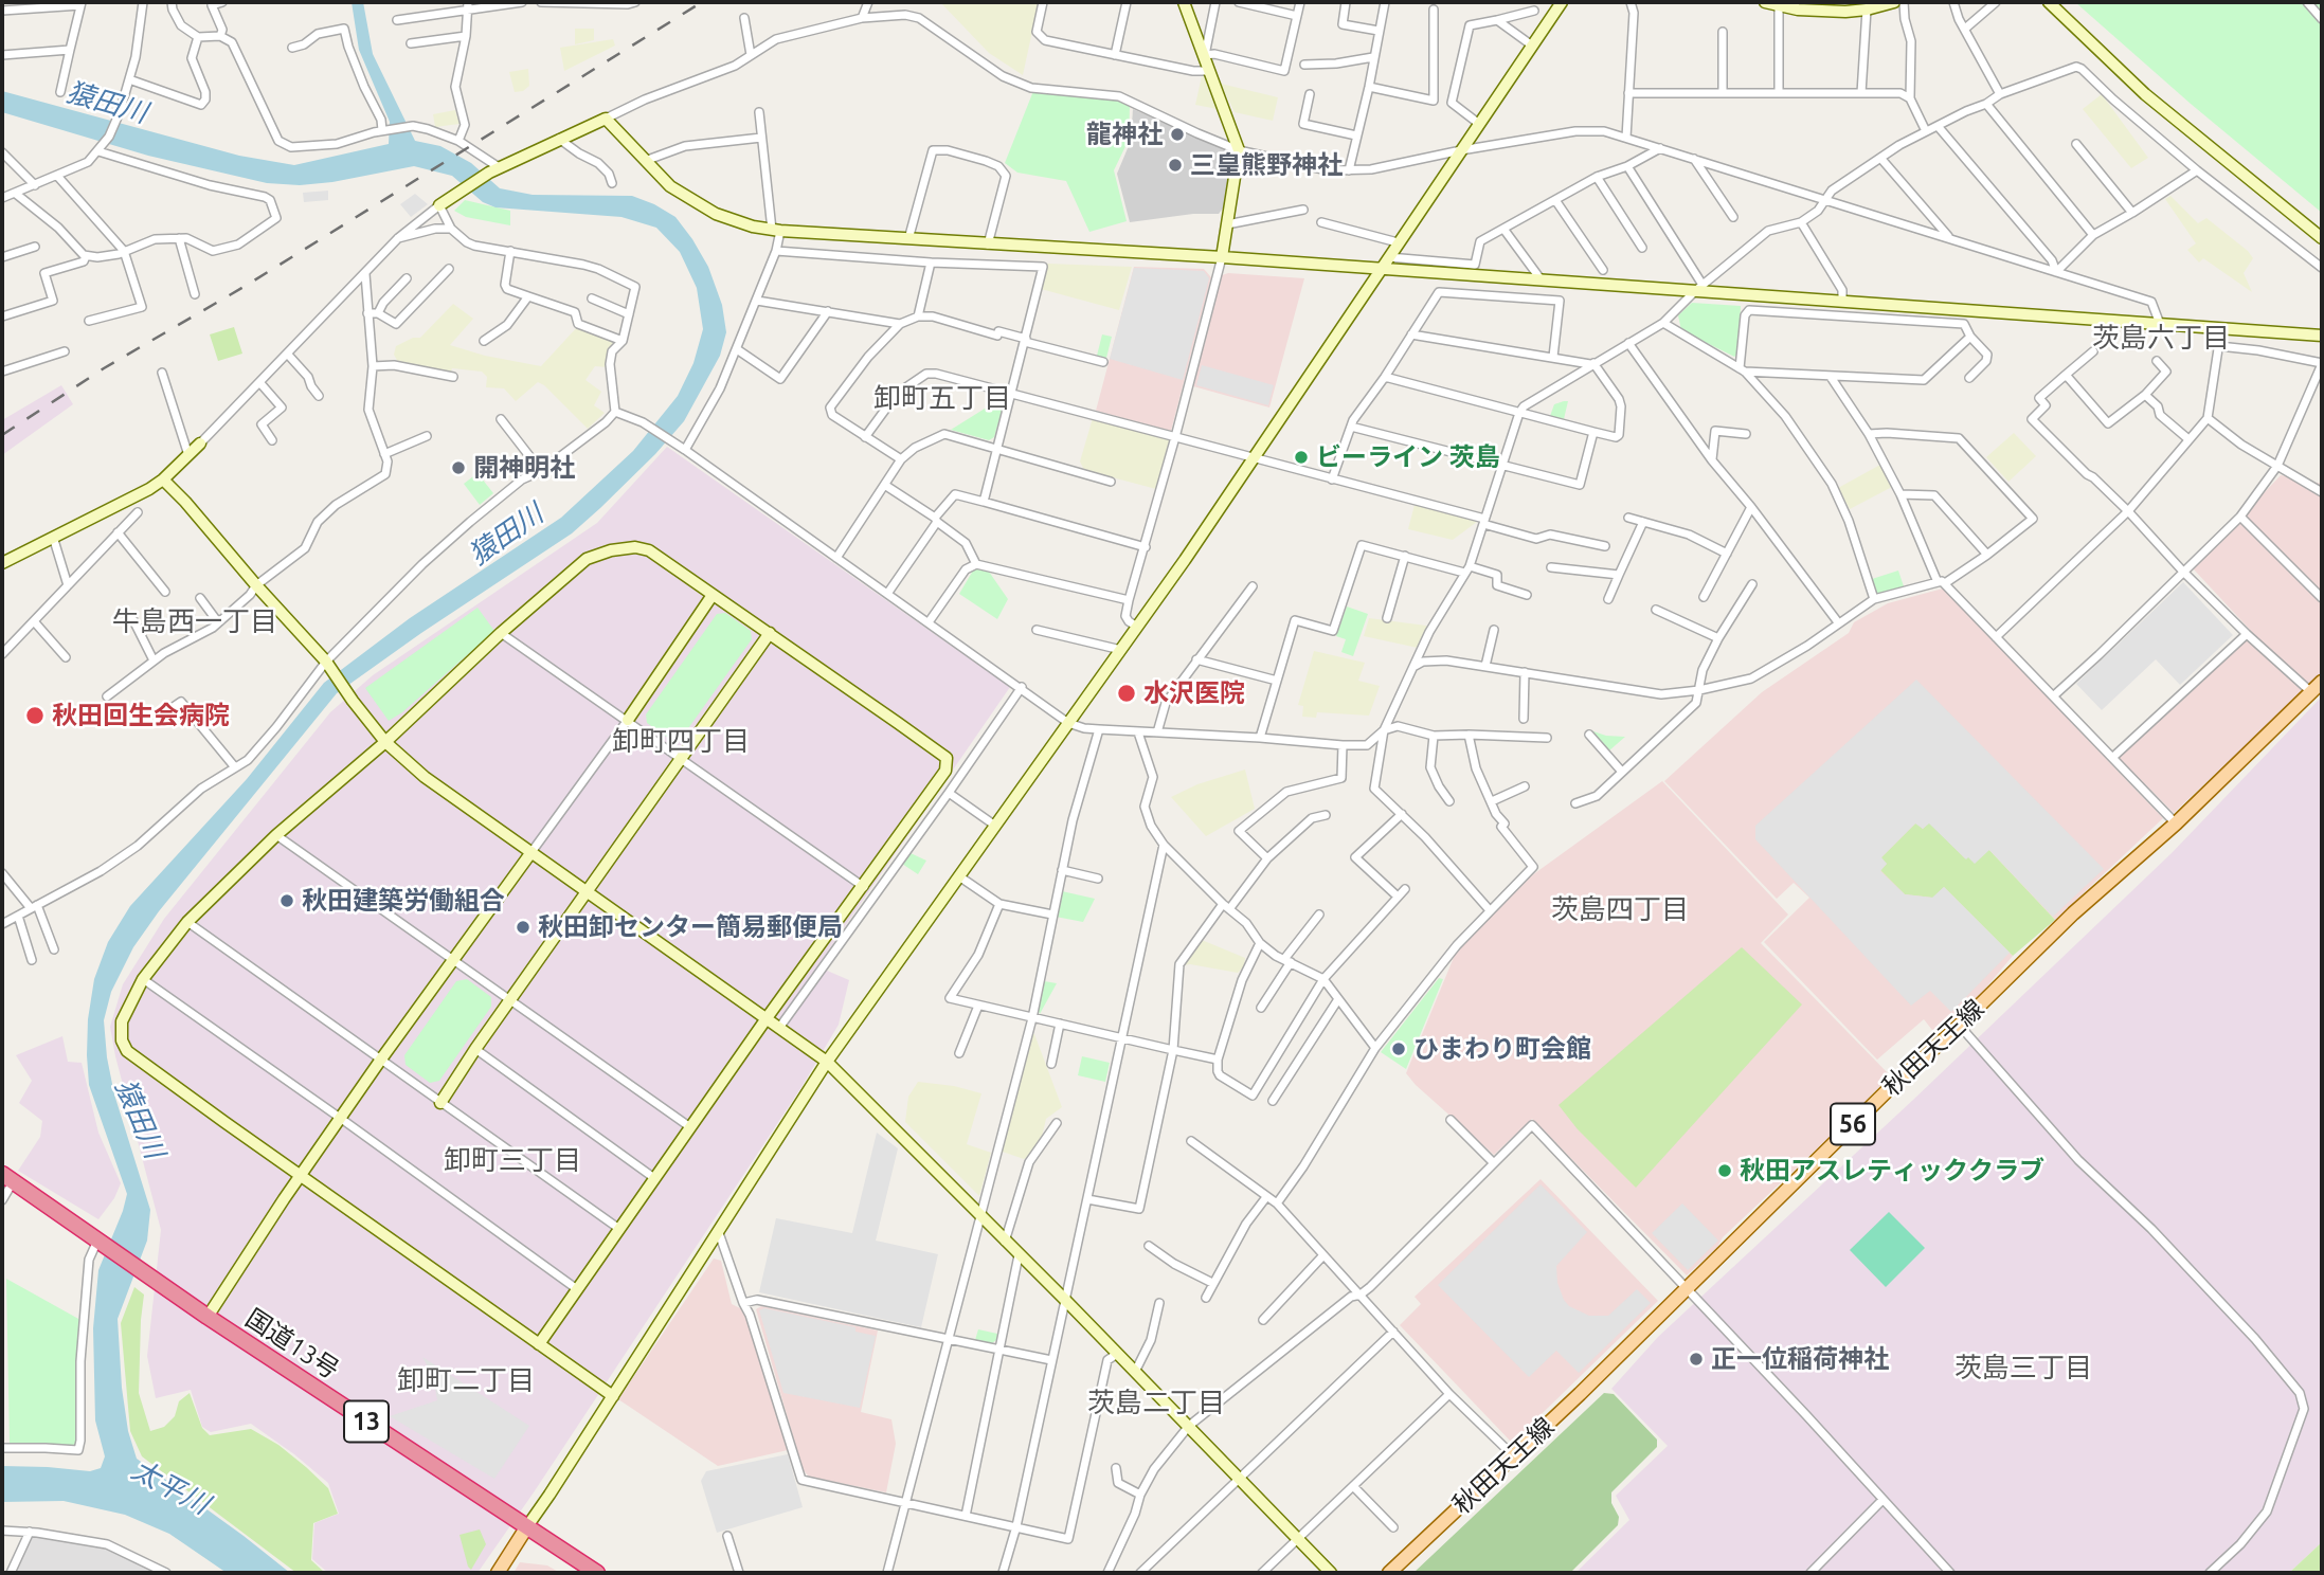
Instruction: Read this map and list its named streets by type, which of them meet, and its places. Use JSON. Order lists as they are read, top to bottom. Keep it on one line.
{"streets":{"highway":["国道13号","13"],"main road":["秋田天王線","56"]},"districts":["茨島六丁目","卸町五丁目","牛島西一丁目","卸町四丁目","茨島四丁目","卸町三丁目","茨島三丁目","卸町二丁目","茨島二丁目"],"water":["猿田川","太平川"],"places":["龍神社","三皇熊野神社","ビーライン 茨島","開神明社","水沢医院","秋田回生会病院","秋田建築労働組合","秋田卸センター簡易郵便局","ひまわり町会館","秋田アスレティッククラブ","正一位稲荷神社"]}
